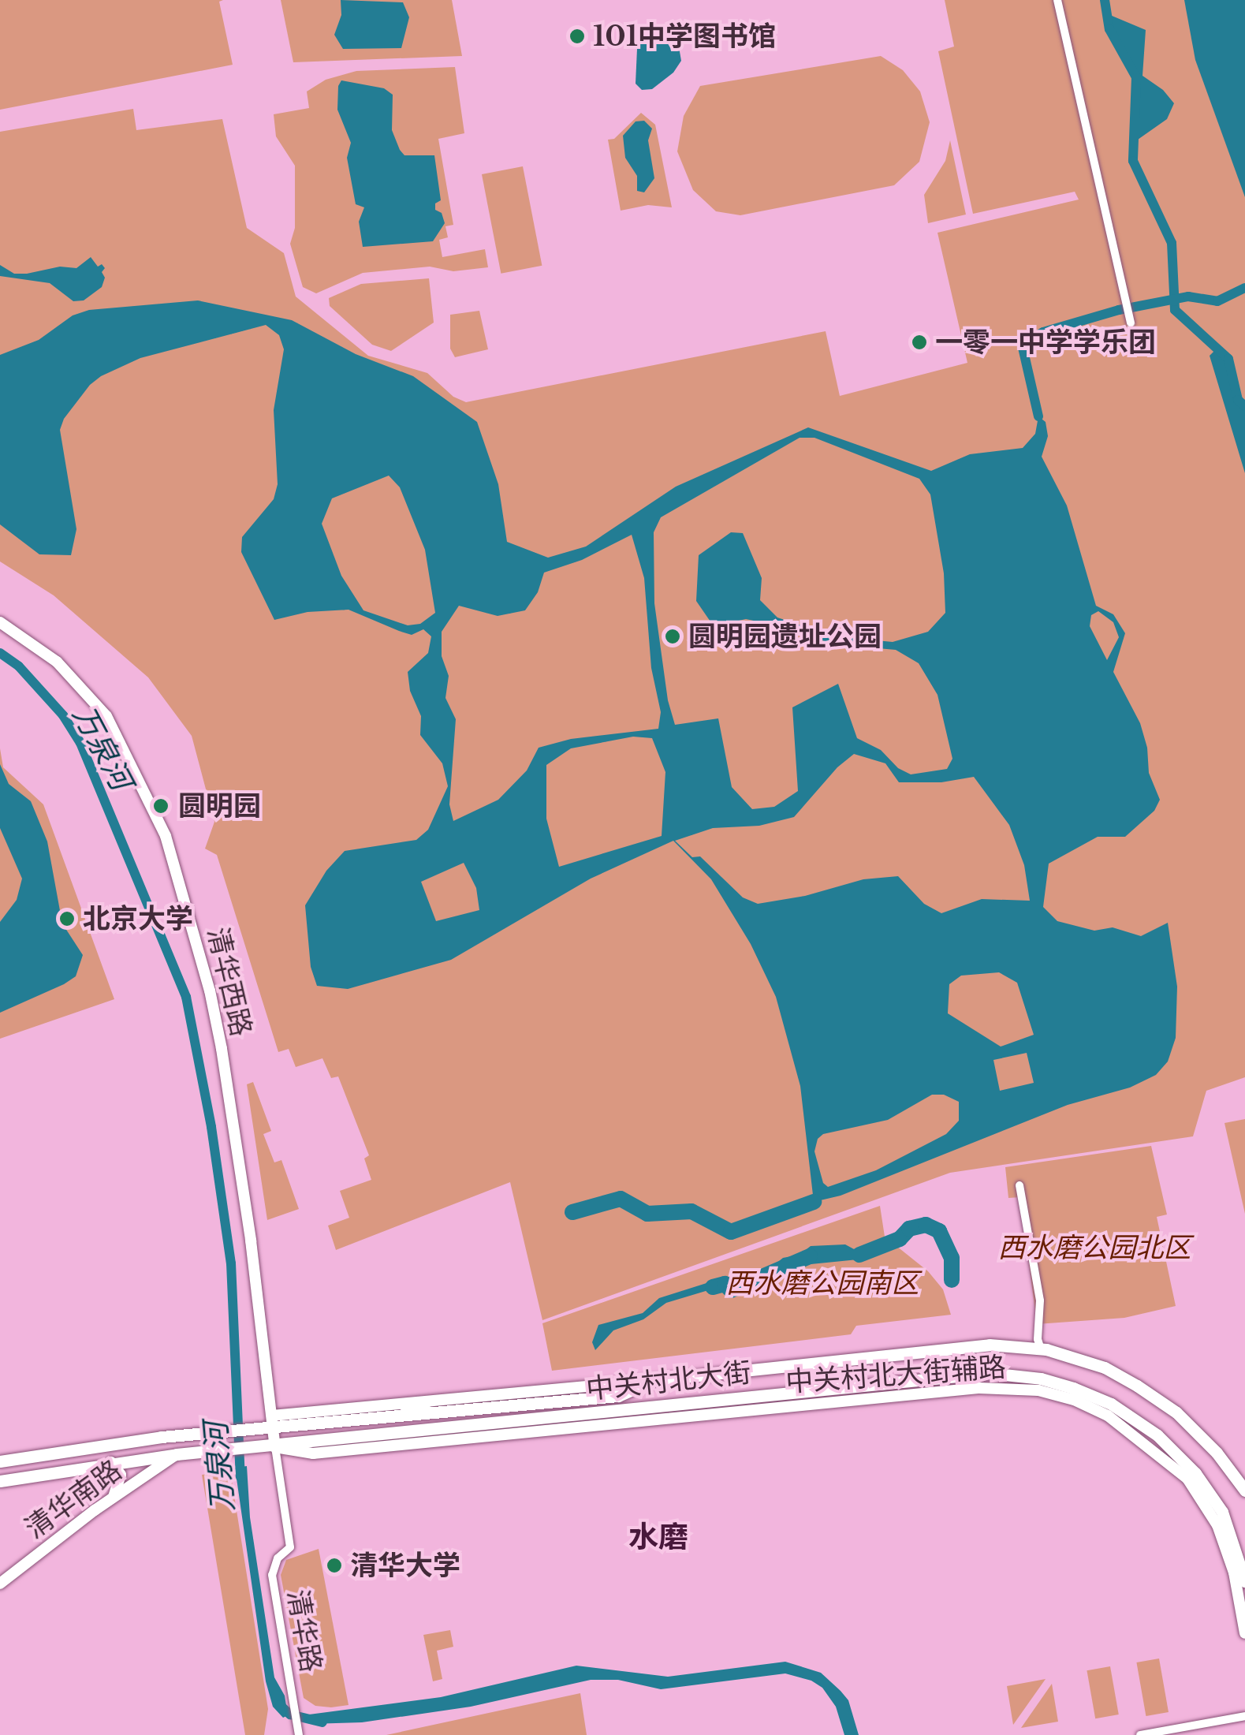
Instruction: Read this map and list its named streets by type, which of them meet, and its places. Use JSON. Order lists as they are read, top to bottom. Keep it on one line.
{"streets":{"main road":["中关村北大街"],"street":["清华西路","中关村北大街辅路","清华南路","清华路"]},"crossings":[["清华西路","中关村北大街辅路"],["清华西路","中关村北大街"],["清华西路","清华路"],["中关村北大街辅路","中关村北大街"],["中关村北大街辅路","清华路"],["中关村北大街","清华南路"],["中关村北大街","清华路"]],"districts":["水磨"],"water":["万泉河"],"parks":["西水磨公园北区","西水磨公园南区"],"places":["101中学图书馆","一零一中学学乐团","圆明园遗址公园","圆明园","北京大学","清华大学"]}
